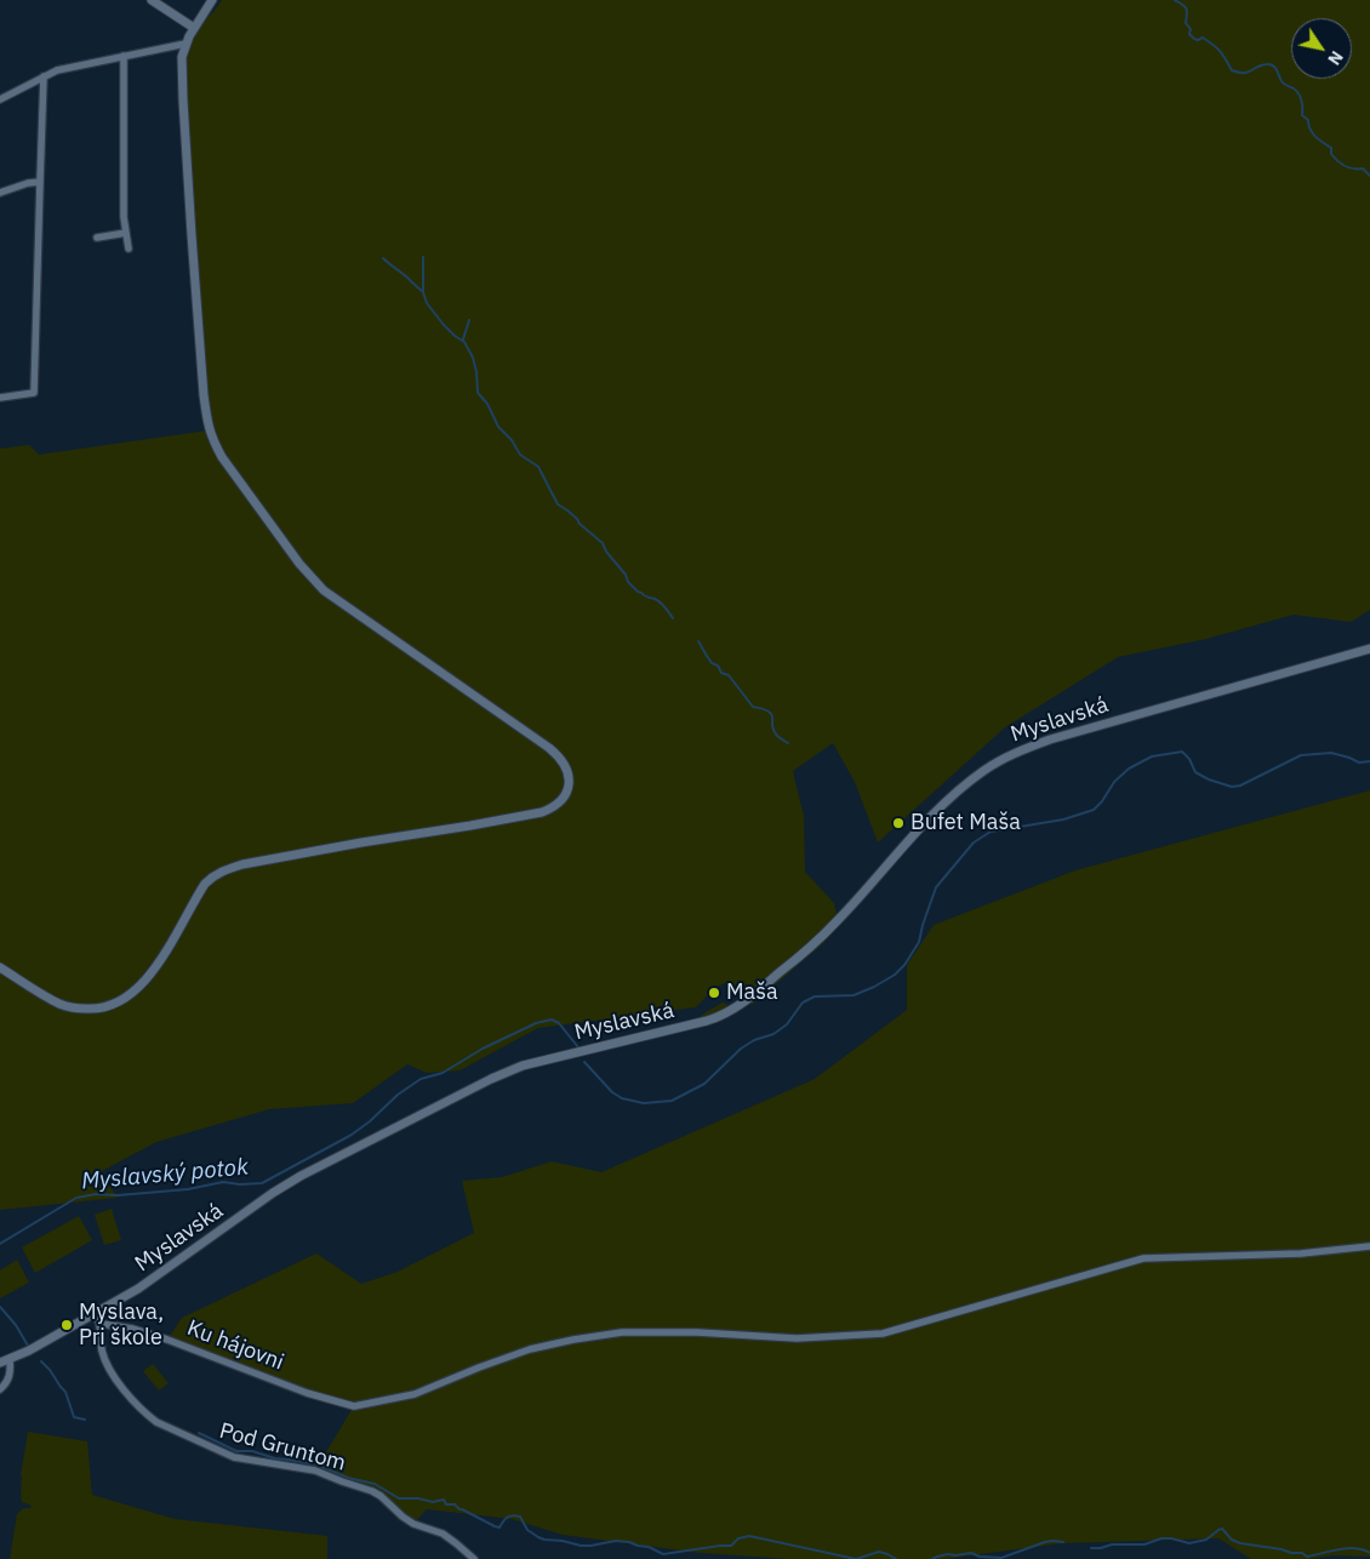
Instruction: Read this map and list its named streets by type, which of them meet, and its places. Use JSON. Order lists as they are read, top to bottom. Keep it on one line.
{"streets":{"street":["Myslavská","Ku hájovni","Pod Gruntom"]},"crossings":[["Myslavská","Pod Gruntom"],["Ku hájovni","Pod Gruntom"]],"water":["Myslavský potok"],"places":["Bufet Maša","Maša","Myslava, Pri škole"],"north":"bottom right"}
